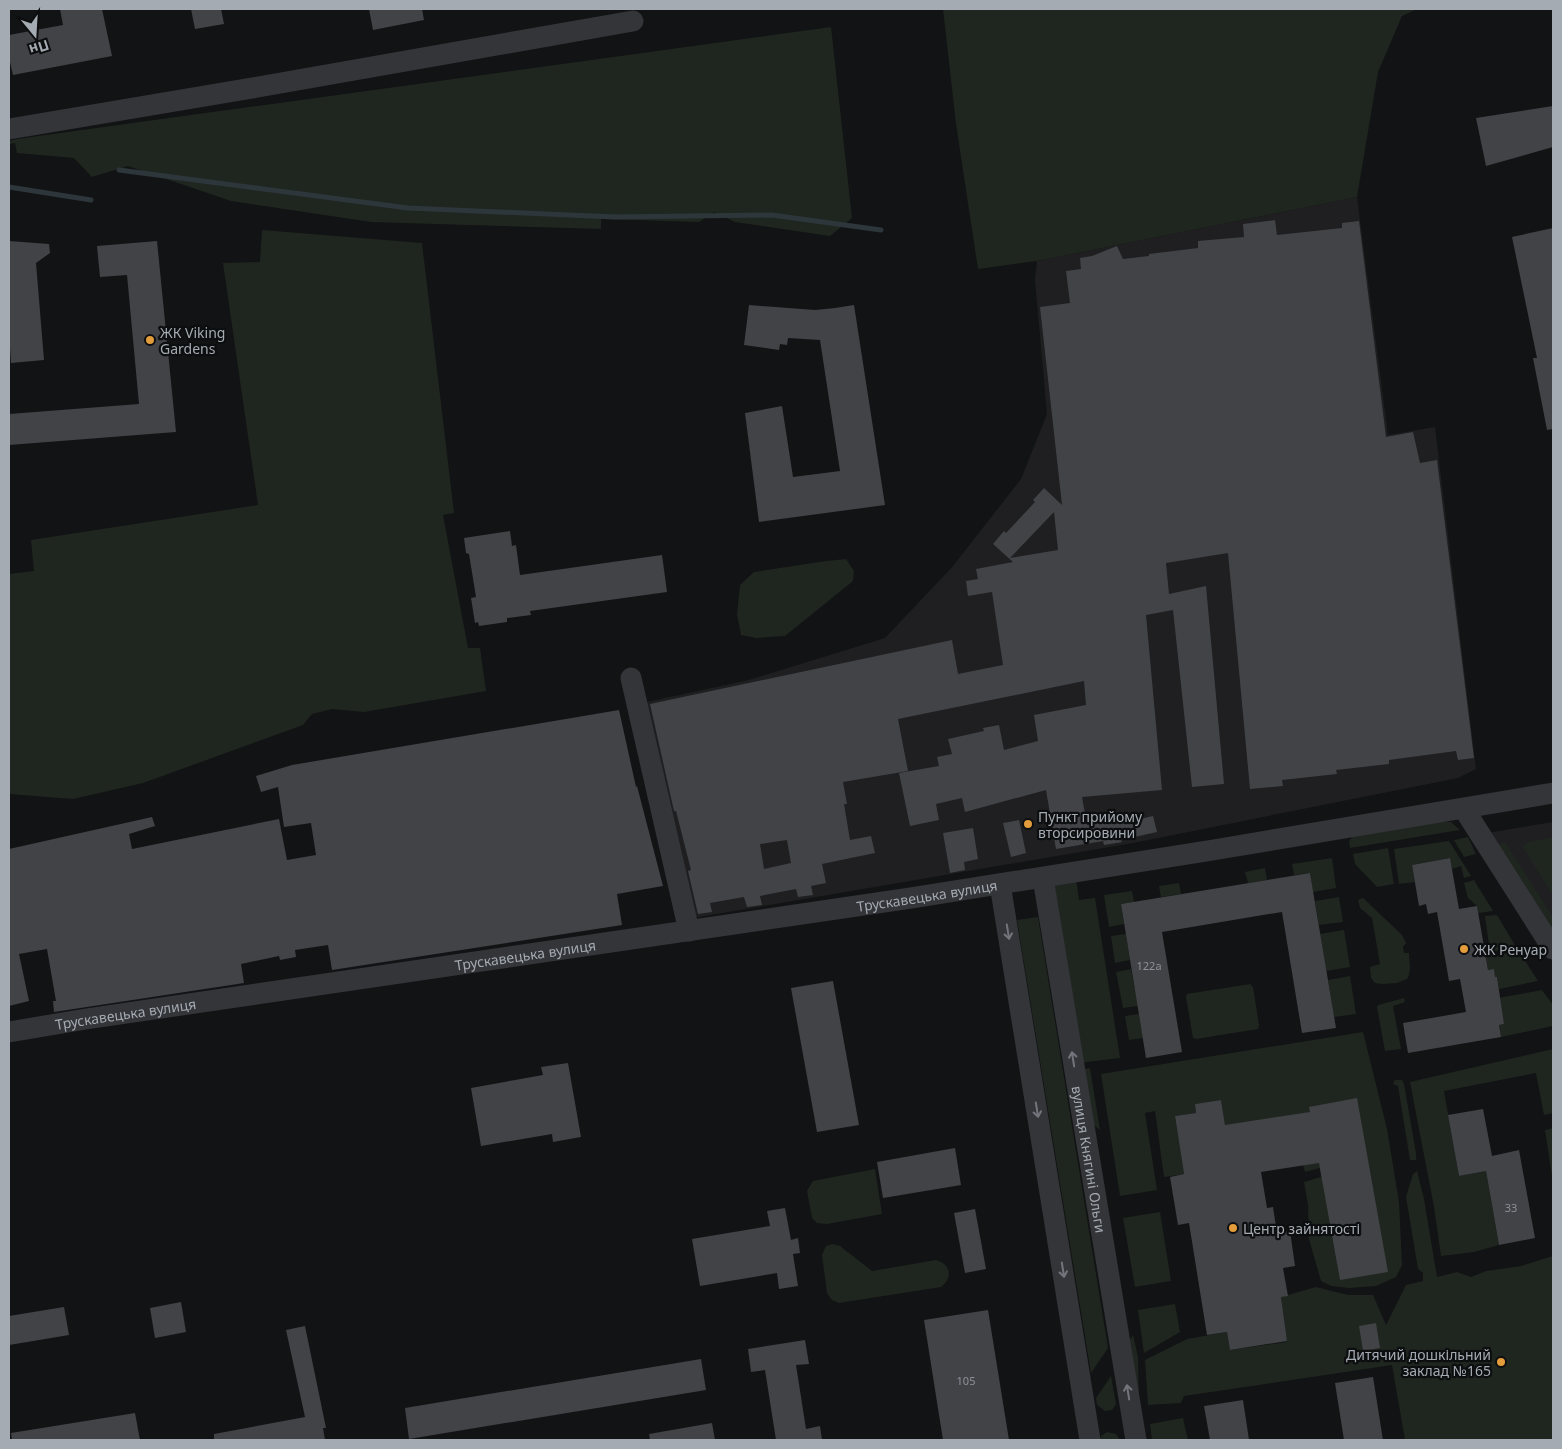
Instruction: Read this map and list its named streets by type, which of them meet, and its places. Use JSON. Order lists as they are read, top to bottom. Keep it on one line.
{"streets":{"street":["Трускавецька вулиця","вулиця Княгині Ольги"]},"crossings":[["Трускавецька вулиця","вулиця Княгині Ольги"]],"places":["ЖК Viking Gardens","Пункт прийому вторсировини","ЖК Ренуар","Центр зайнятості","Дитячий дошкільний заклад №165"],"house_numbers":["122а","33","105"],"north":"bottom"}
